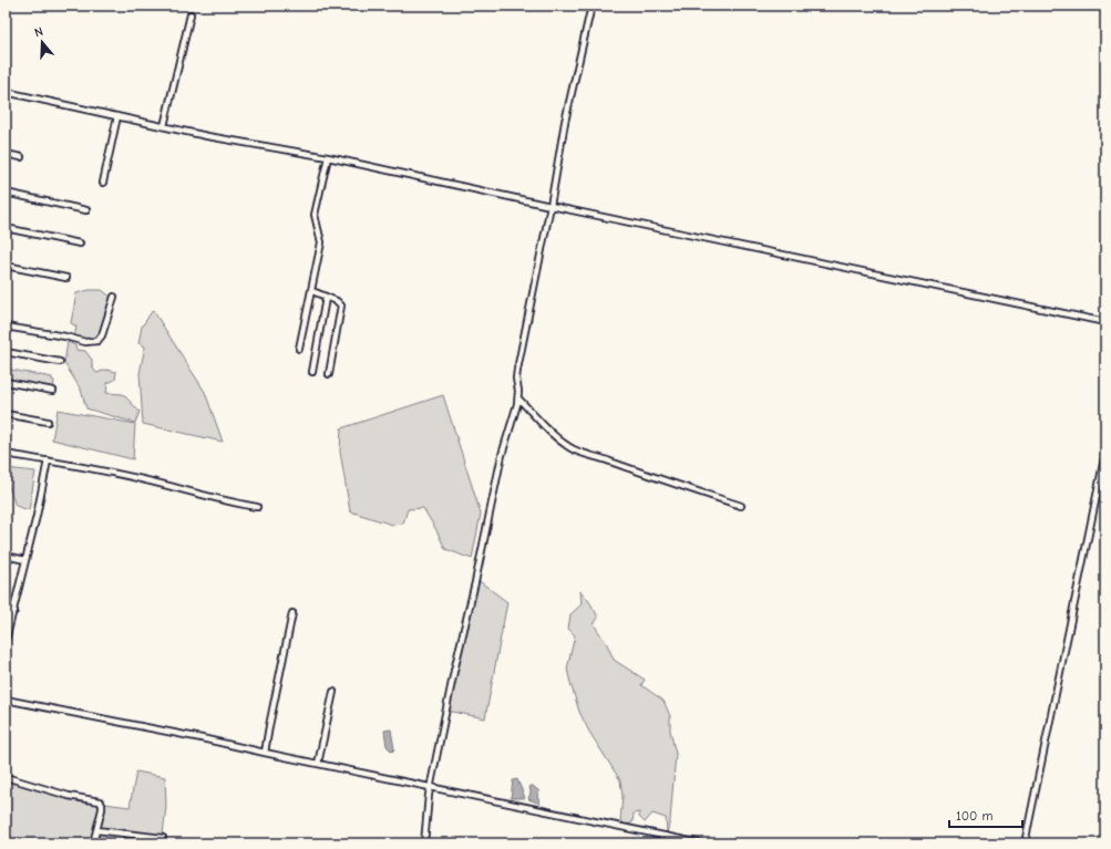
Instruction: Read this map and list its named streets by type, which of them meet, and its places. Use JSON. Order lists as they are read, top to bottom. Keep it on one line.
{"scale_bar":"100 m","north":"top"}
